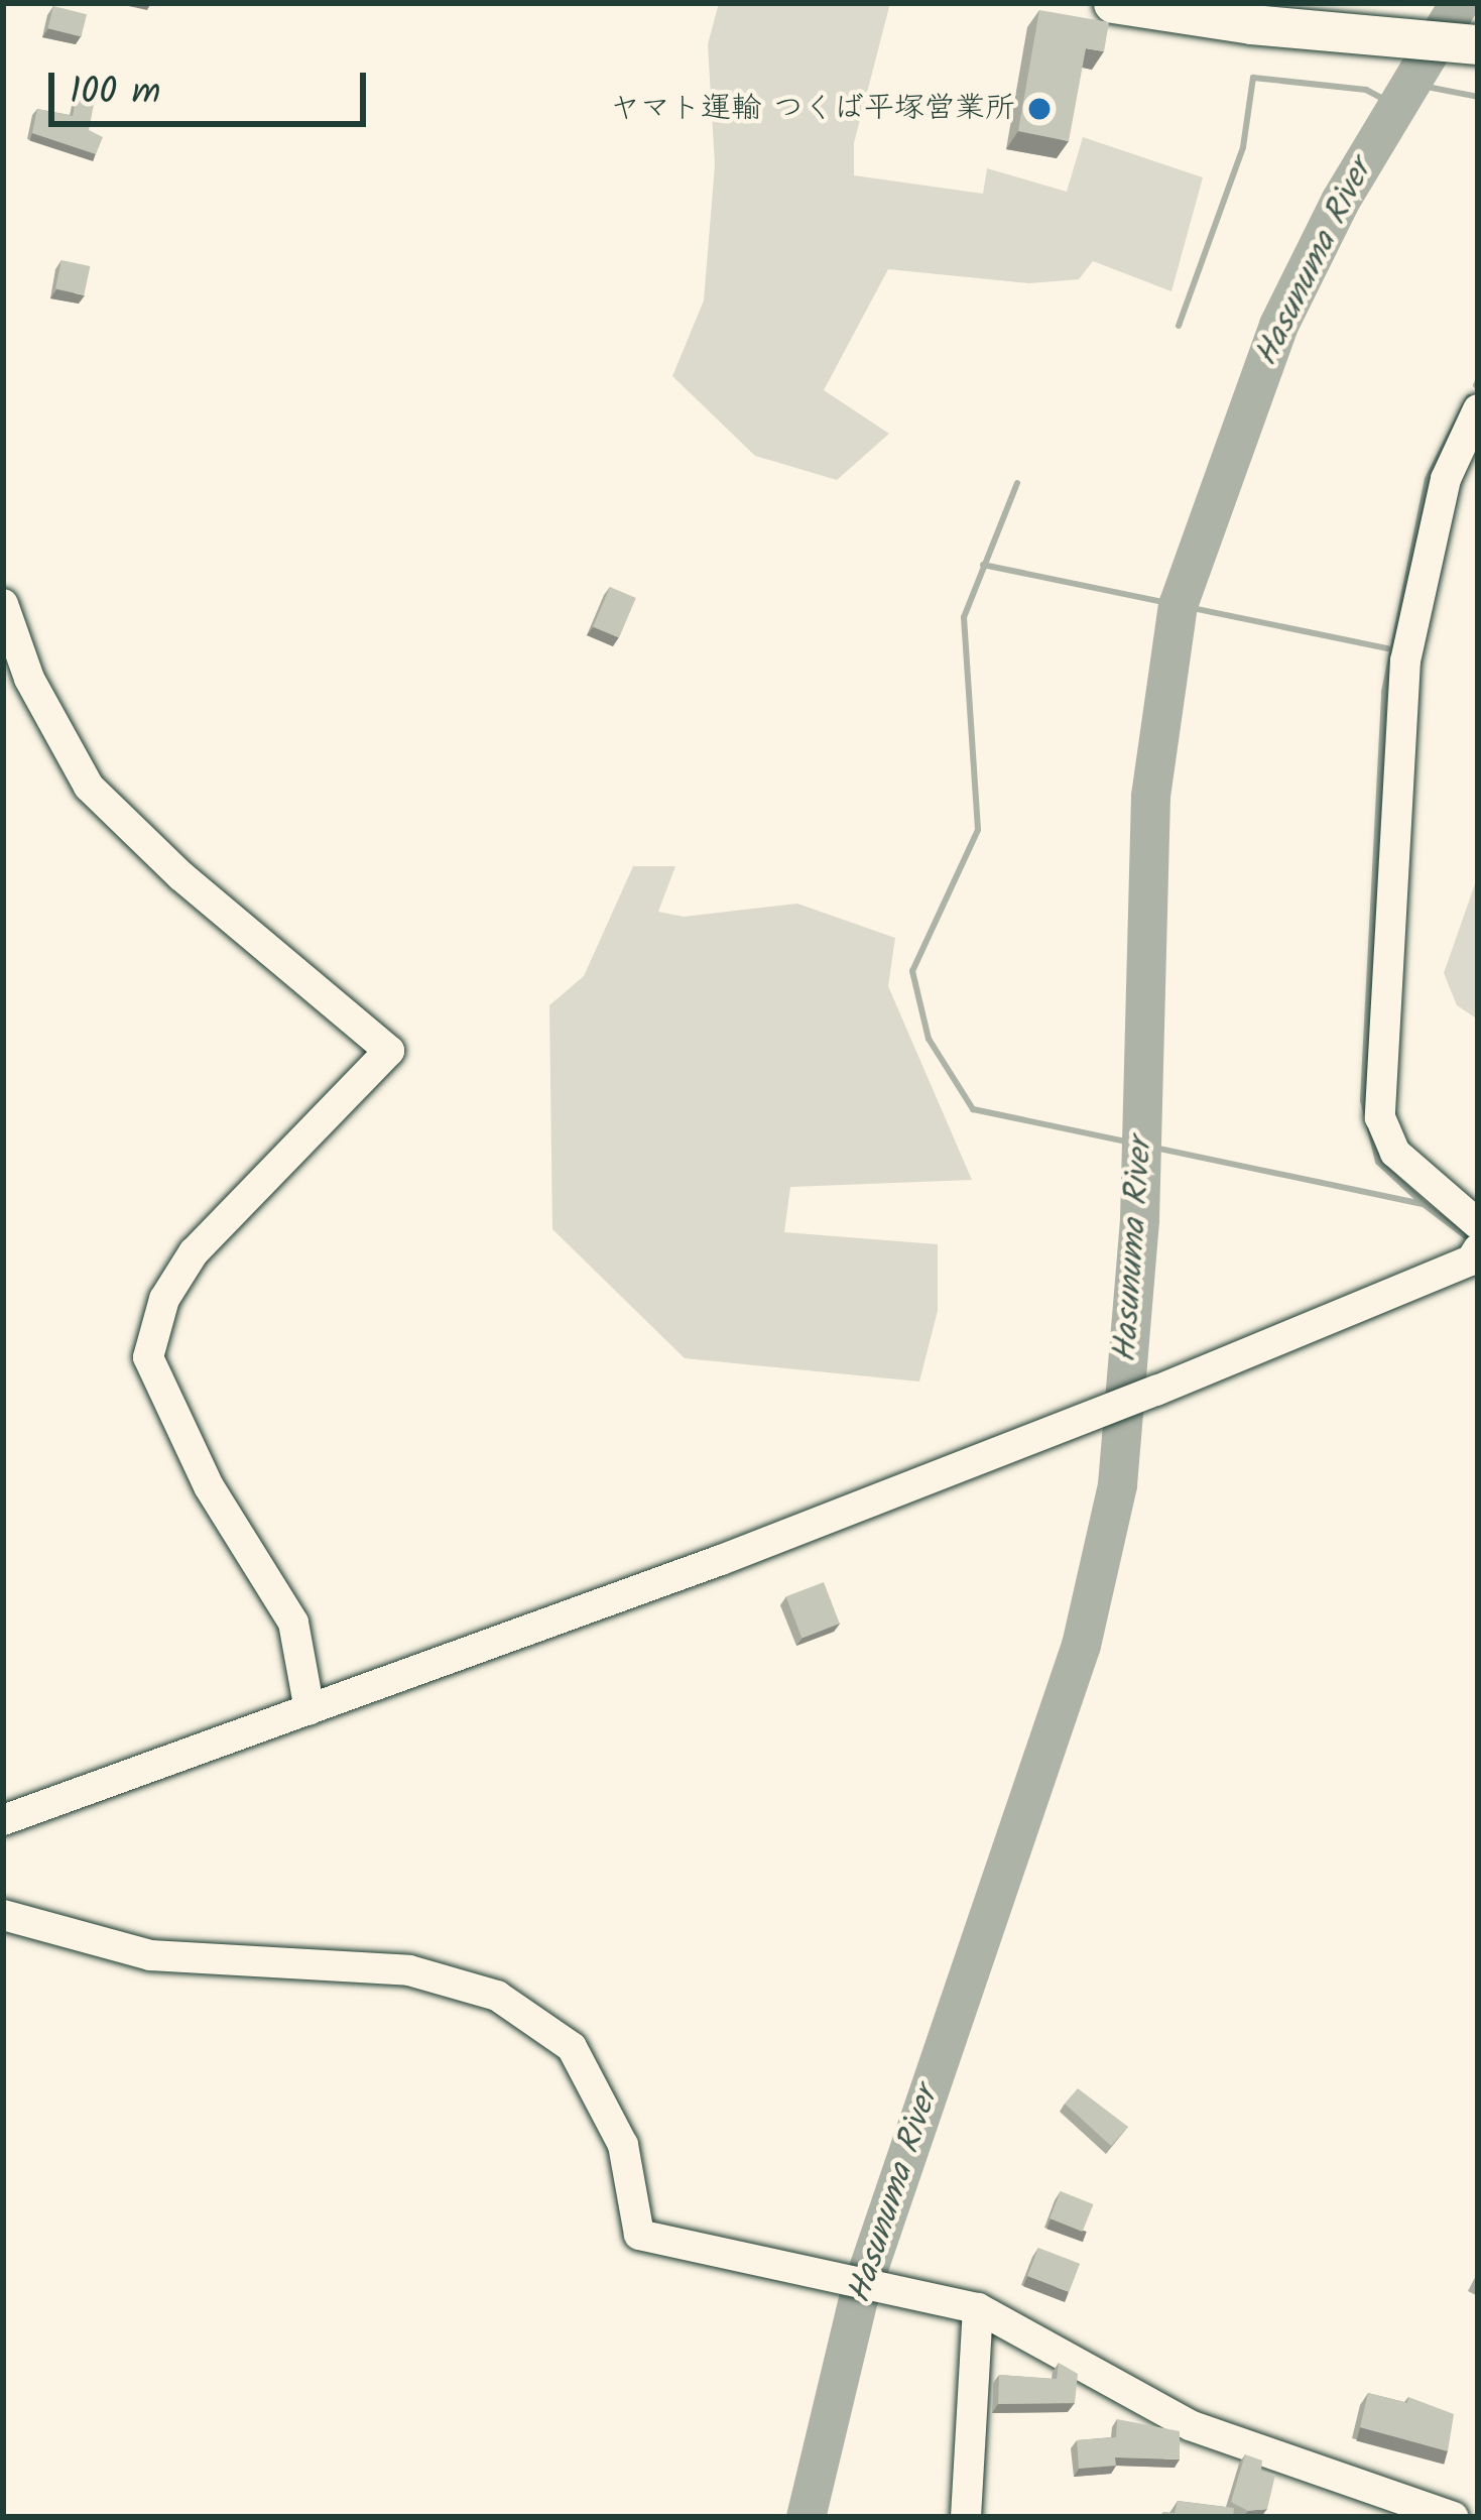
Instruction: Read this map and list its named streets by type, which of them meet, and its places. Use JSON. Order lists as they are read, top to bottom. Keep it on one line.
{"water":["Hasunuma River"],"places":["ヤマト運輸 つくば平塚営業所"],"scale_bar":"100 m"}
